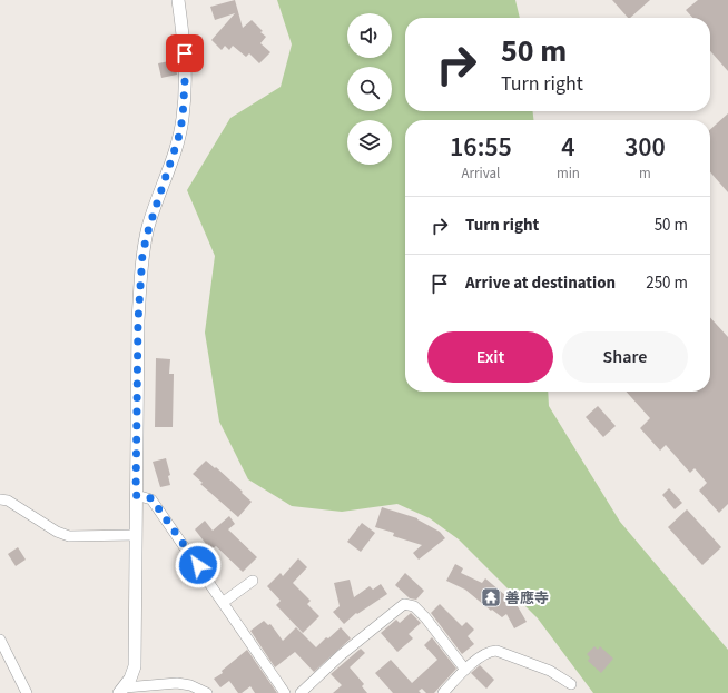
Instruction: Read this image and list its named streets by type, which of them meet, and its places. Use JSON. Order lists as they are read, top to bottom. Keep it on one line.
{"places":{"temple":["善應寺"]},"page":{"turn":["50 m","Turn right"],"eta":["16:55","Arrival","4","min","300","m"],"list":[{"name":"Turn right","value":"50 m"},{"name":"Arrive at destination","value":"250 m"}],"buttons":["Exit","Share"]}}
